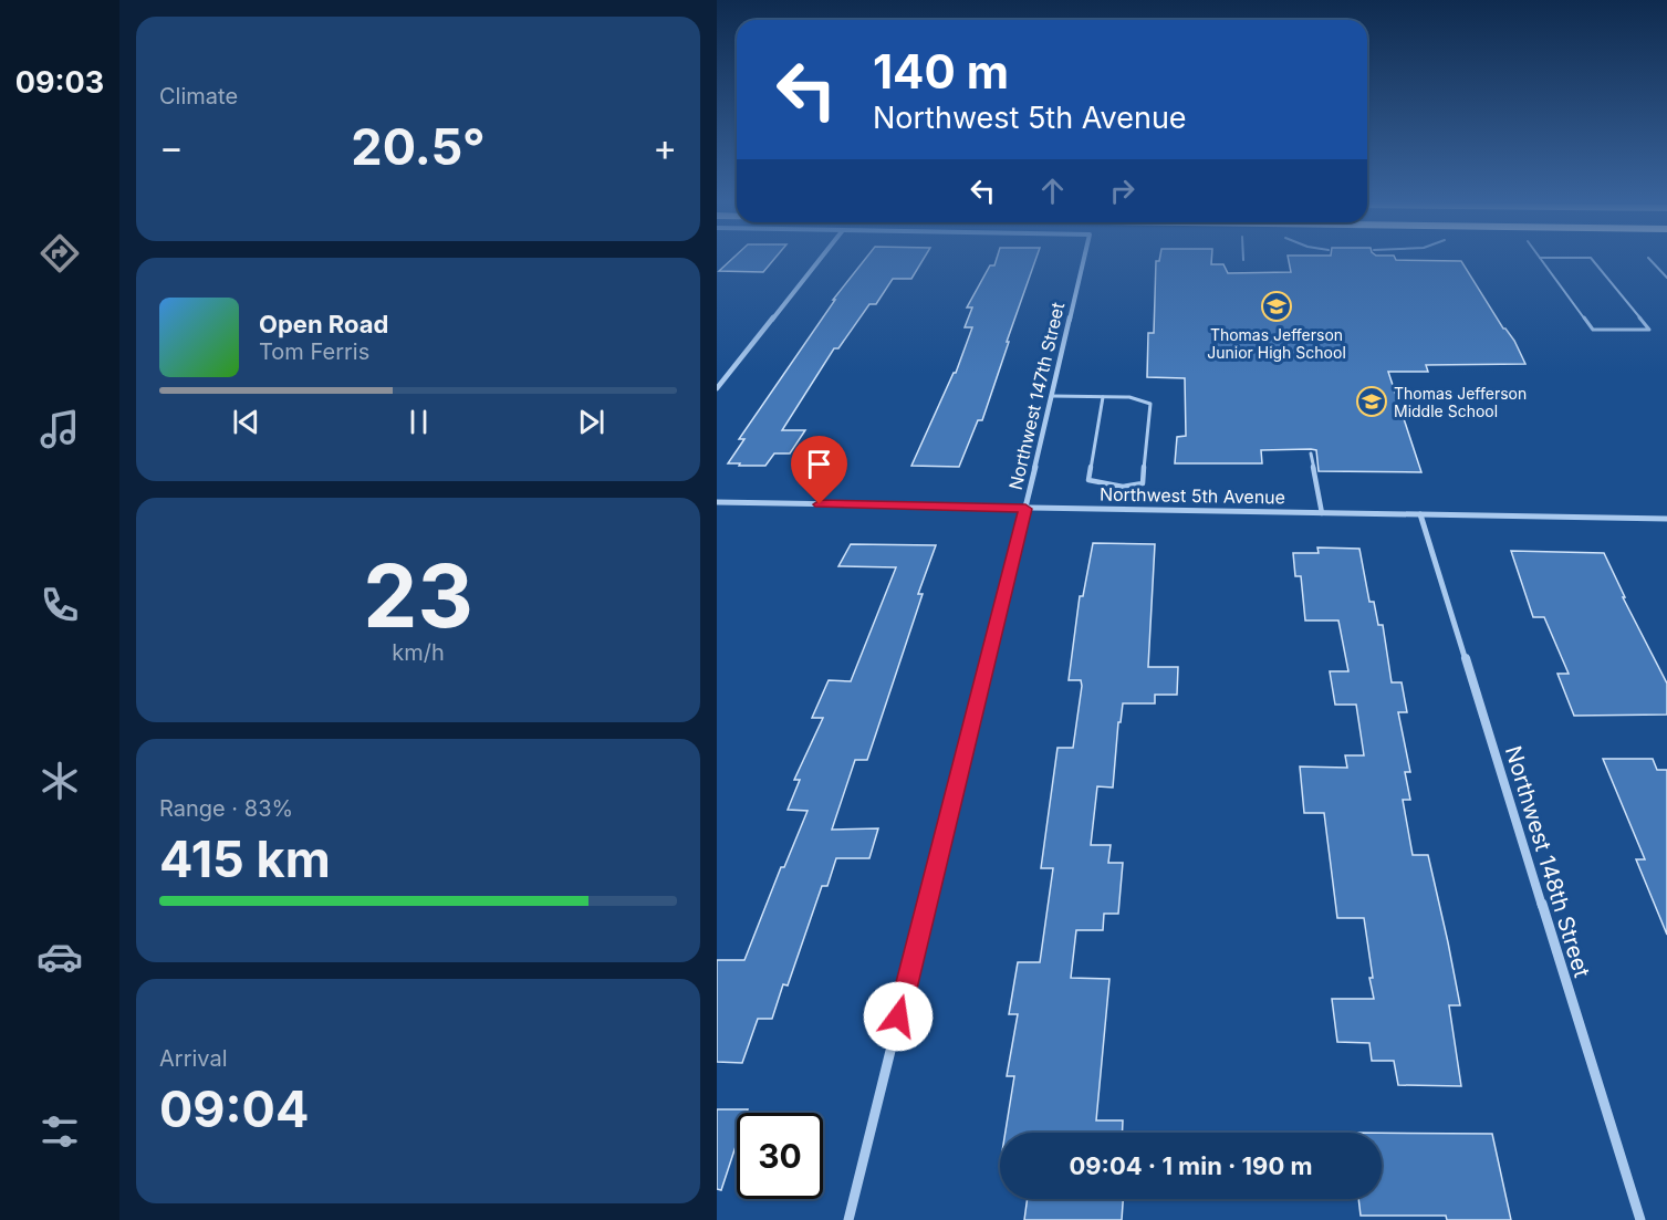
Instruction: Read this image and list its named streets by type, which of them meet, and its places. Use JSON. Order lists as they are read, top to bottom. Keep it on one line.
{"streets":{"street":["Northwest 147th Street","Northwest 5th Avenue","Northwest 148th Street"]},"crossings":[["Northwest 147th Street","Northwest 5th Avenue"],["Northwest 5th Avenue","Northwest 148th Street"]],"places":{"school or university":["Thomas Jefferson Junior High School","Thomas Jefferson Middle School"]},"page":{"tabs":"09:03","tile":["Climate",["23","km/h"],["Range · 83%","415 km"],["Arrival","09:04"]],"turn":["140 m","Northwest 5th Avenue"],"heat":["−","20.5°","+"],"song":["Open Road","Tom Ferris"],"limit":"30","trip":"09:04 · 1 min · 190 m"}}
